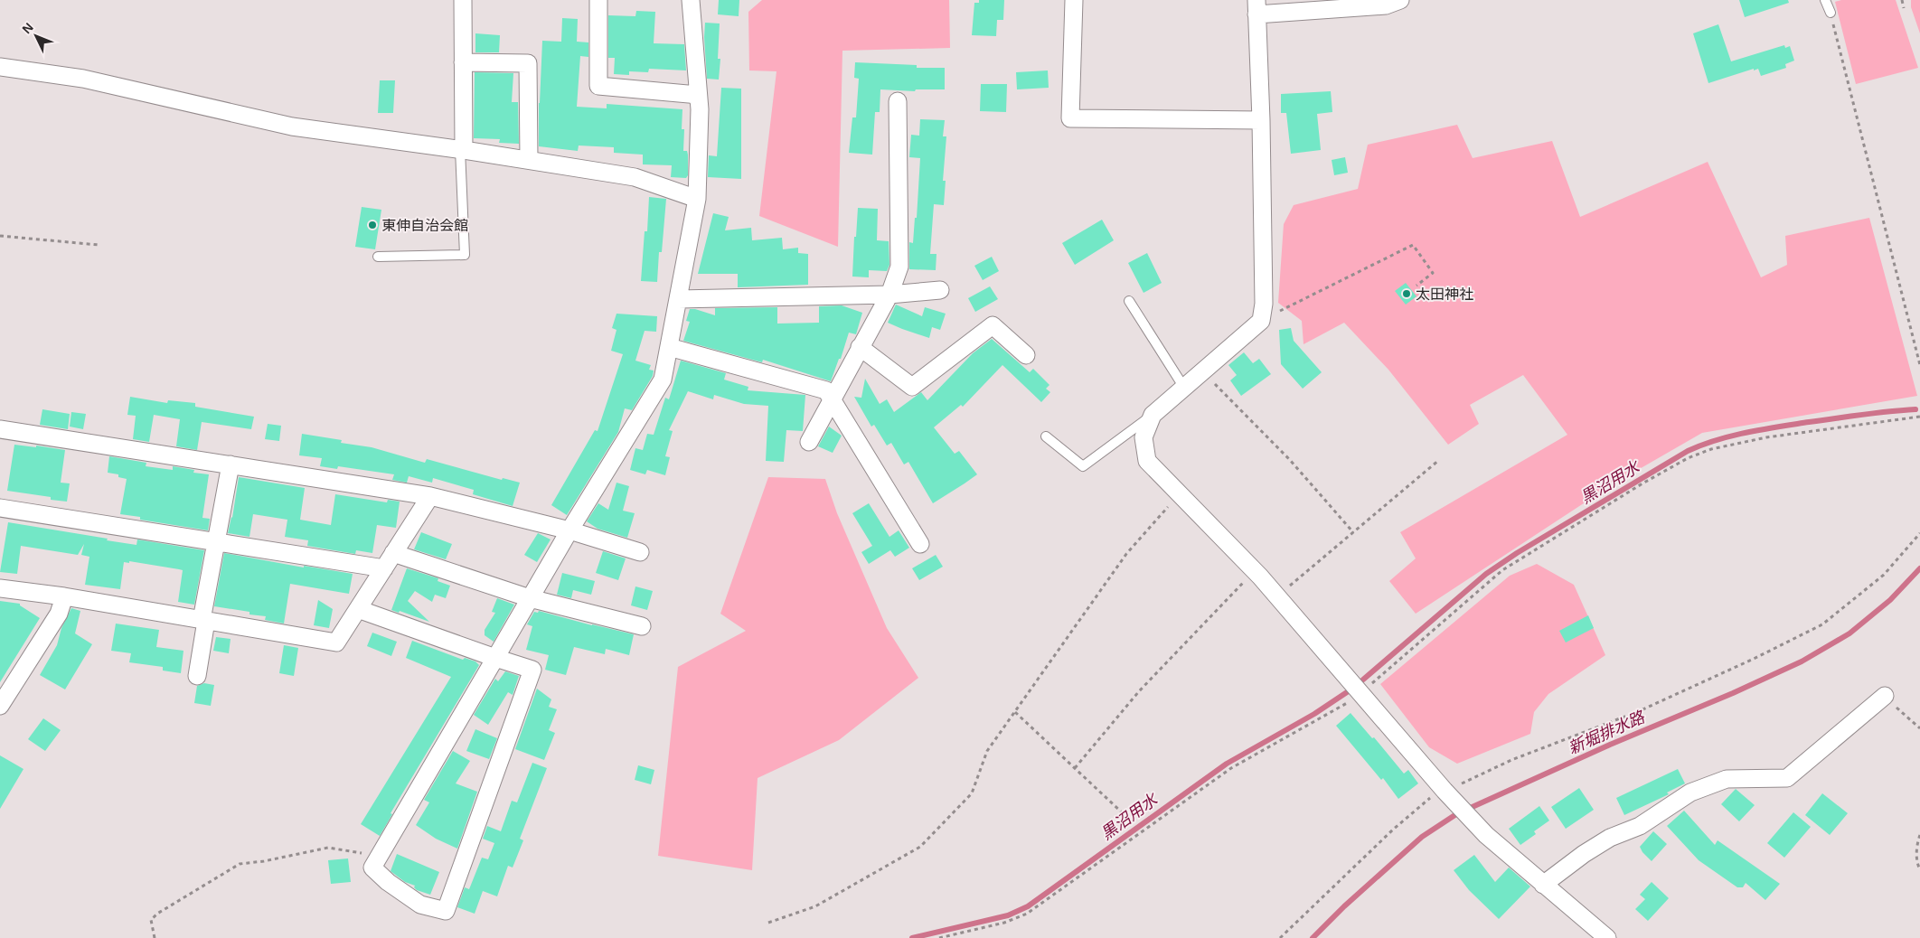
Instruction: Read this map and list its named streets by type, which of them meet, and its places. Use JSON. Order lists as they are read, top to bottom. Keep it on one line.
{"water":["黒沼用水","新堀排水路"],"places":["東伸自治会館","太田神社"],"north":"top left"}
